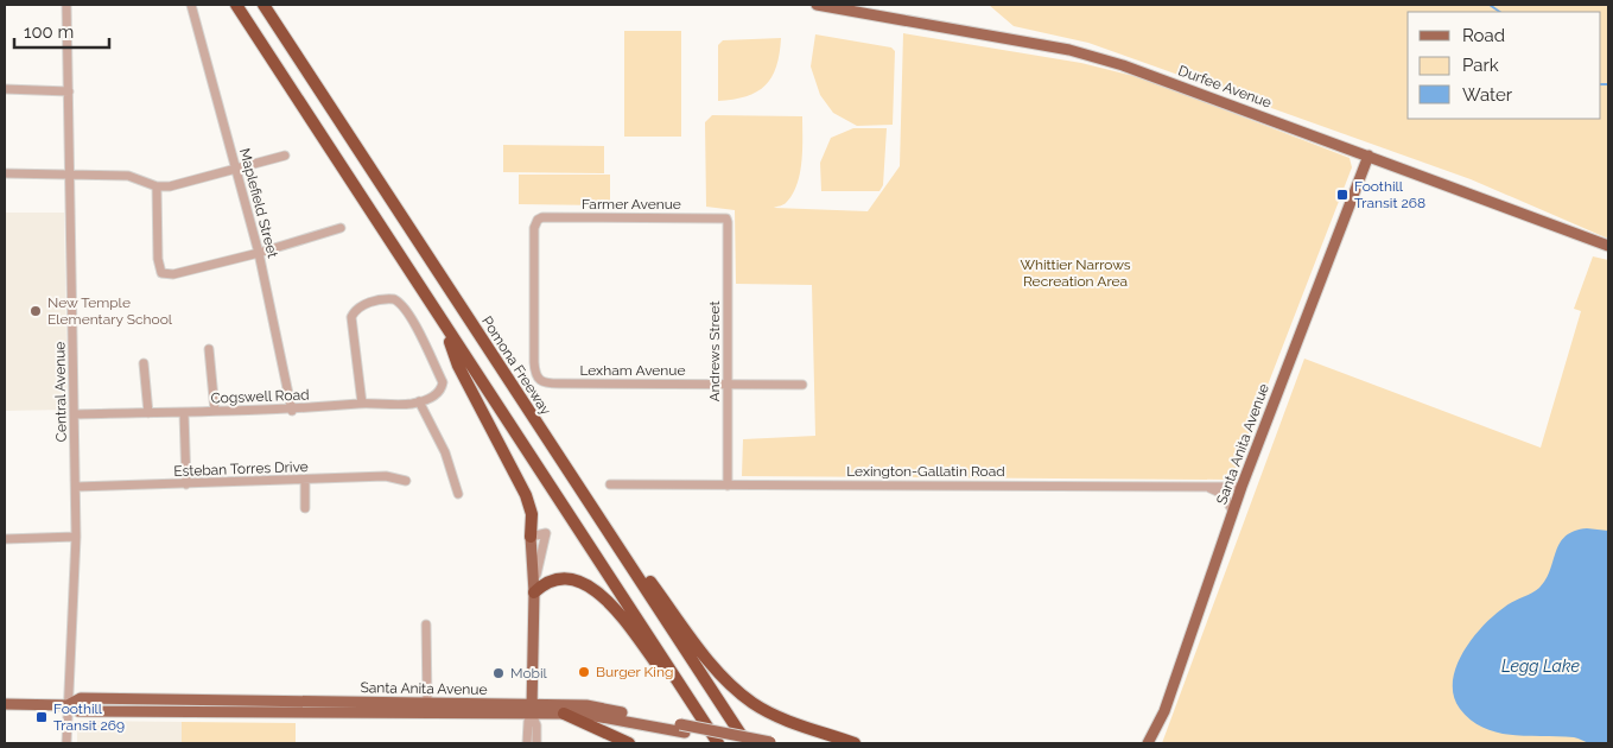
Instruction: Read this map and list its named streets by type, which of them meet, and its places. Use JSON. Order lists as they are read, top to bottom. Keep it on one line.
{"streets":{"highway":["Pomona Freeway"],"main road":["Durfee Avenue","Santa Anita Avenue"],"street":["Maplefield Street","Farmer Avenue","Andrews Street","Lexham Avenue","Central Avenue","Cogswell Road","Esteban Torres Drive","Lexington-Gallatin Road"]},"crossings":[["Durfee Avenue","Santa Anita Avenue"],["Maplefield Street","Cogswell Road"],["Farmer Avenue","Andrews Street"],["Farmer Avenue","Lexham Avenue"],["Andrews Street","Lexham Avenue"],["Andrews Street","Lexington-Gallatin Road"],["Central Avenue","Cogswell Road"],["Central Avenue","Santa Anita Avenue"],["Central Avenue","Esteban Torres Drive"],["Santa Anita Avenue","Lexington-Gallatin Road"]],"water":["Legg Lake"],"parks":["Whittier Narrows Recreation Area"],"places":{"transit":["Foothill Transit 268","Foothill Transit 269"],"other":["New Temple Elementary School","Burger King","Mobil"]},"legend":["Road","Park","Water"],"scale_bar":"100 m"}
